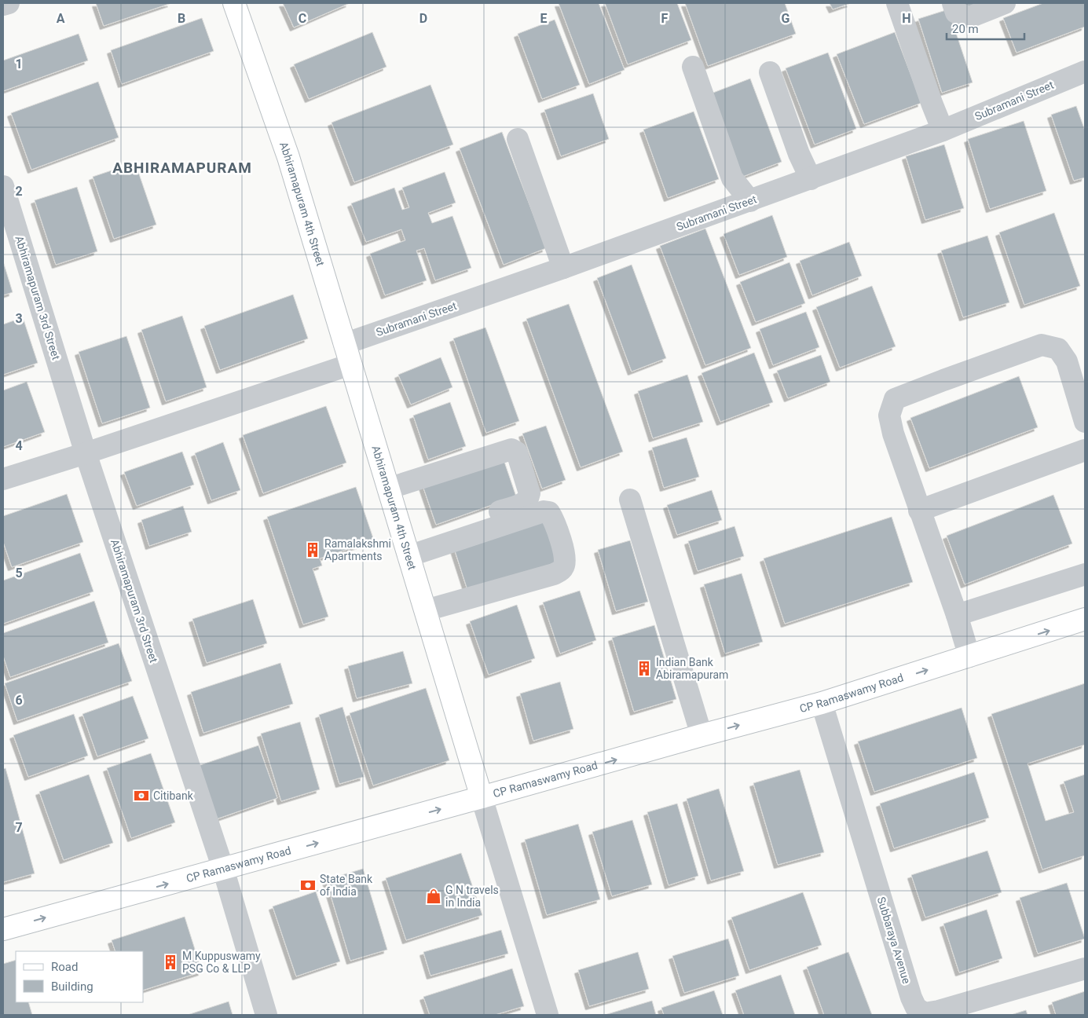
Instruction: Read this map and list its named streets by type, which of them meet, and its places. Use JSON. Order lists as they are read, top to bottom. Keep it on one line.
{"streets":{"main road":["Abhiramapuram 4th Street","CP Ramaswamy Road"],"street":["Subramani Street","Abhiramapuram 3rd Street","Subbaraya Avenue"]},"crossings":[["Subramani Street","Abhiramapuram 4th Street"],["Abhiramapuram 4th Street","CP Ramaswamy Road"],["Abhiramapuram 3rd Street","CP Ramaswamy Road"],["CP Ramaswamy Road","Subbaraya Avenue"]],"one_way":["CP Ramaswamy Road"],"districts":["ABHIRAMAPURAM"],"places":{"building":["Ramalakshmi Apartments","Indian Bank Abiramapuram","M Kuppuswamy PSG Co & LLP"],"bank":["Citibank","State Bank of India"],"shop":["G N travels in India"]},"legend":["Road","Building"],"scale_bar":"20 m","grid":{"columns":["A","B","C","D","E","F","G","H"],"rows":["1","2","3","4","5","6","7"]}}
